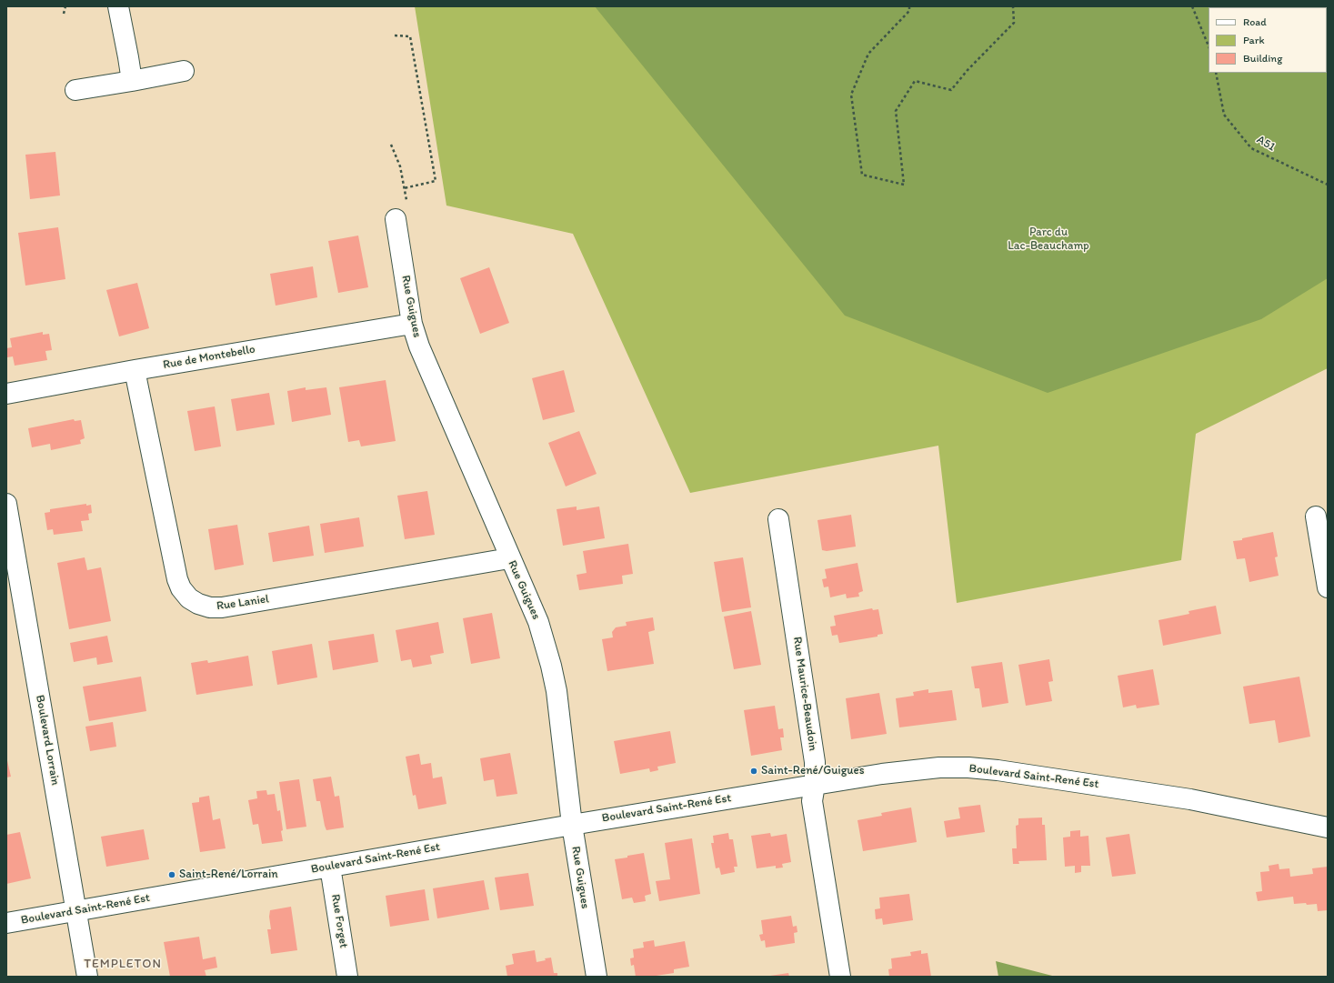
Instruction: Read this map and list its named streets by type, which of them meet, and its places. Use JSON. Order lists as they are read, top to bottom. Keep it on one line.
{"streets":{"street":["Rue Guigues","Rue de Montebello","Rue Laniel","Rue Maurice-Beaudoin","Boulevard Lorrain","Boulevard Saint-René Est","Rue Forget"],"path":["A51"]},"crossings":[["Rue Guigues","Rue de Montebello"],["Rue Guigues","Rue Laniel"],["Rue Guigues","Boulevard Saint-René Est"],["Rue de Montebello","Rue Laniel"],["Rue Maurice-Beaudoin","Boulevard Saint-René Est"],["Boulevard Lorrain","Boulevard Saint-René Est"],["Boulevard Saint-René Est","Rue Forget"]],"districts":["TEMPLETON"],"parks":["Parc du Lac-Beauchamp"],"places":["Saint-René/Guigues","Saint-René/Lorrain"],"legend":["Road","Park","Building"]}
